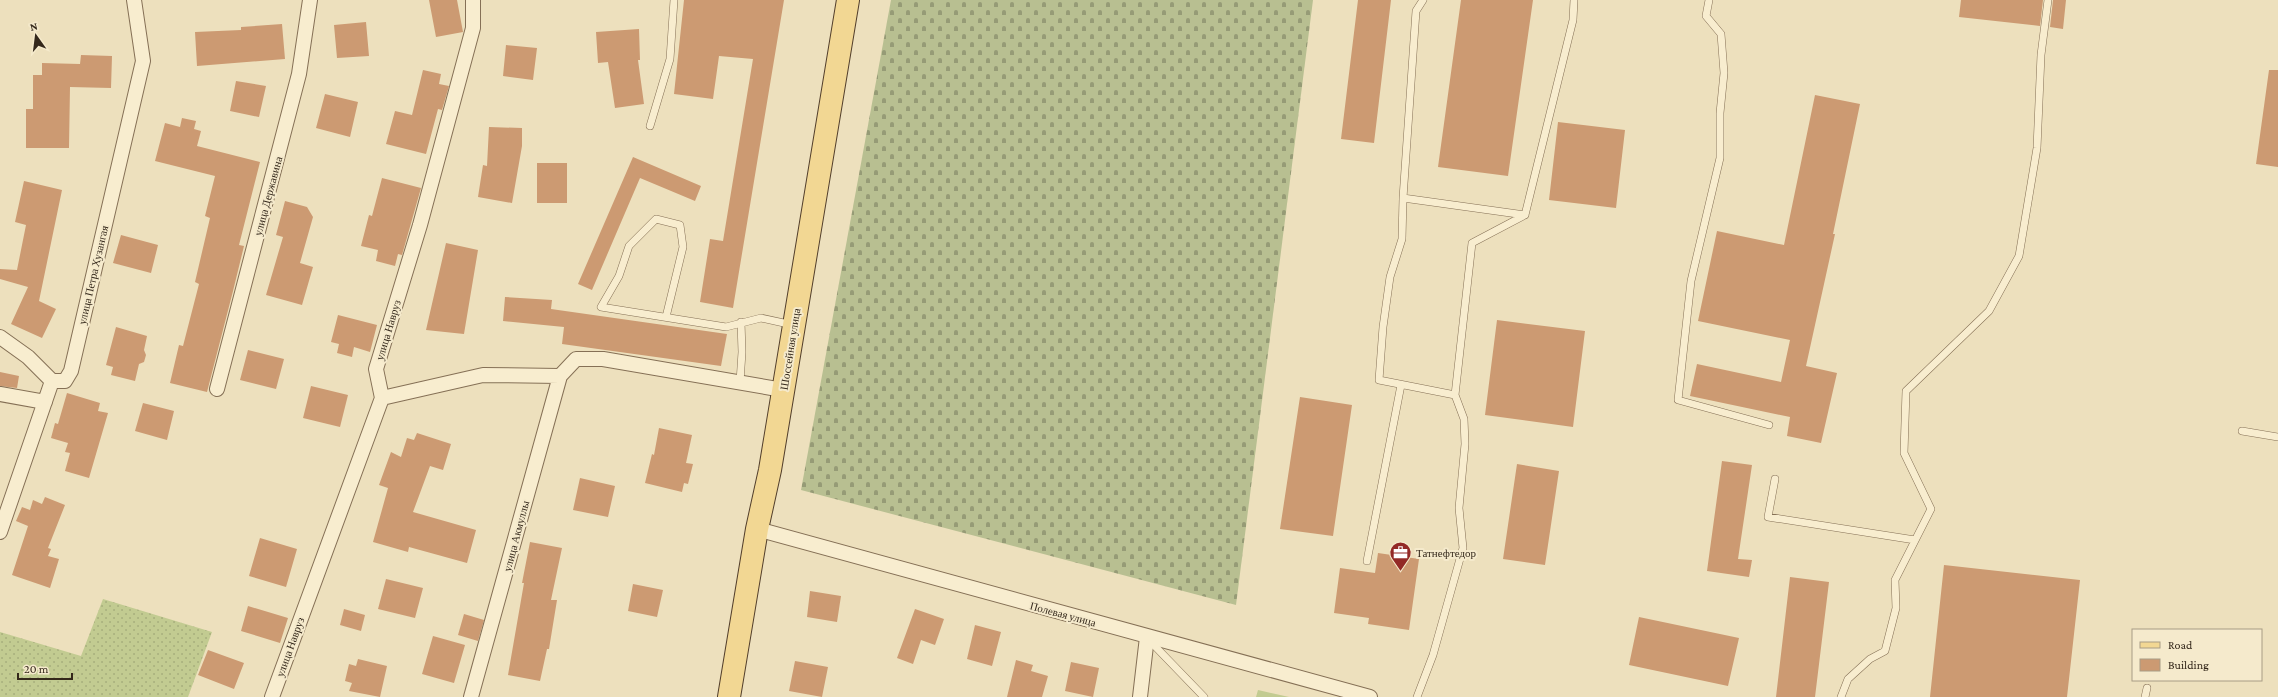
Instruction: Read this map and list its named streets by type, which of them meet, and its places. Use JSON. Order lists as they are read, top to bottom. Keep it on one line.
{"streets":{"main road":["Шоссейная улица"],"street":["улица Державина","улица Петра Хузангая","улица Навруз","улица Акмуллы","Полевая улица"]},"crossings":[["Шоссейная улица","Полевая улица"]],"places":{"office":["Татнефтедор"]},"legend":["Road","Building"],"scale_bar":"20 m","north":"top"}
